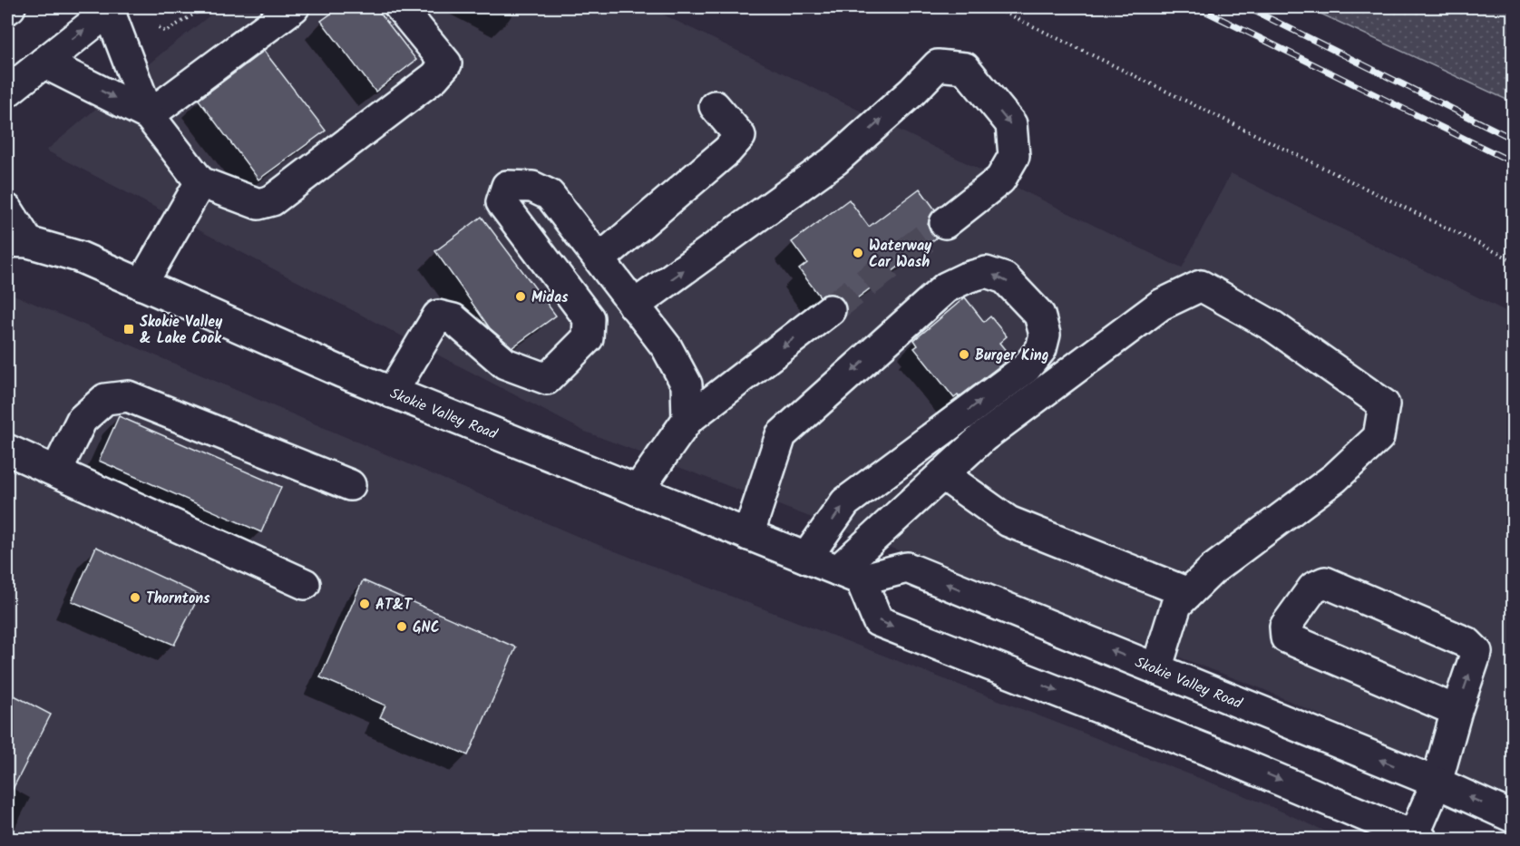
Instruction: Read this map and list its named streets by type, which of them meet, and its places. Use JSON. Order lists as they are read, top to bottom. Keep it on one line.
{"streets":{"main road":["Skokie Valley Road"]},"places":{"other":["Waterway Car Wash","Midas","Burger King","Thorntons","AT&T","GNC"],"transit":["Skokie Valley & Lake Cook"]}}
